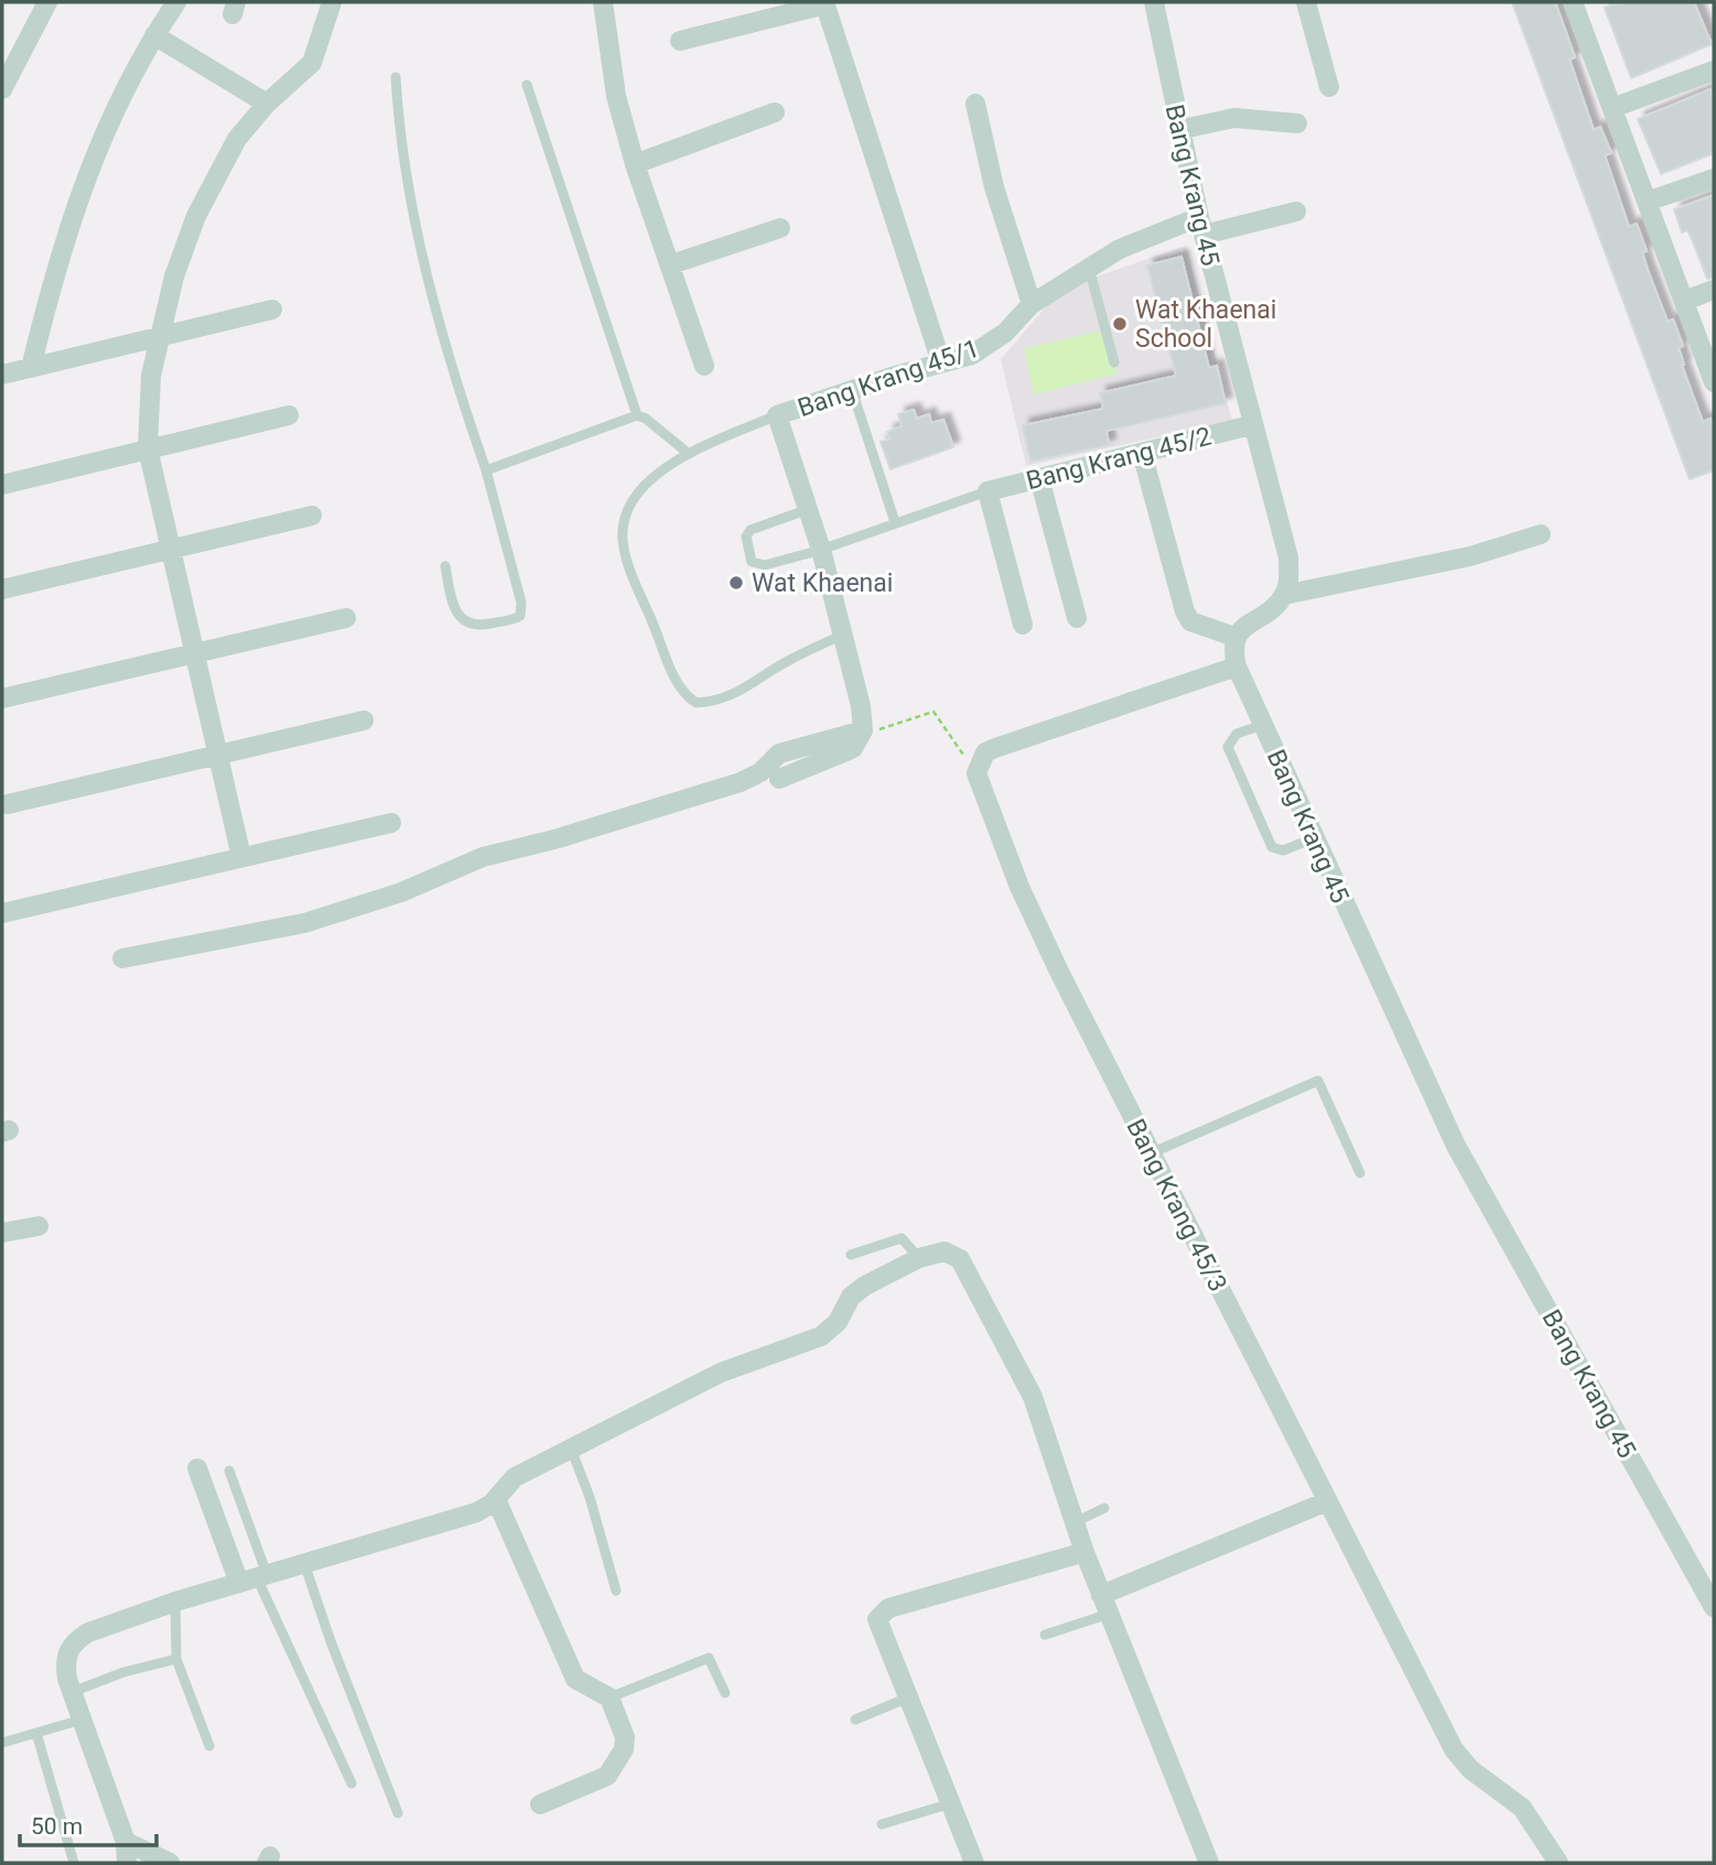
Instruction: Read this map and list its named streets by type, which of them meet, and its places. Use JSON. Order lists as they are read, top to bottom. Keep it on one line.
{"streets":{"street":["Bang Krang 45","Bang Krang 45/1","Bang Krang 45/2","Bang Krang 45/3"]},"crossings":[["Bang Krang 45","Bang Krang 45/1"],["Bang Krang 45","Bang Krang 45/2"]],"places":["Wat Khaenai School","Wat Khaenai"],"scale_bar":"50 m"}
